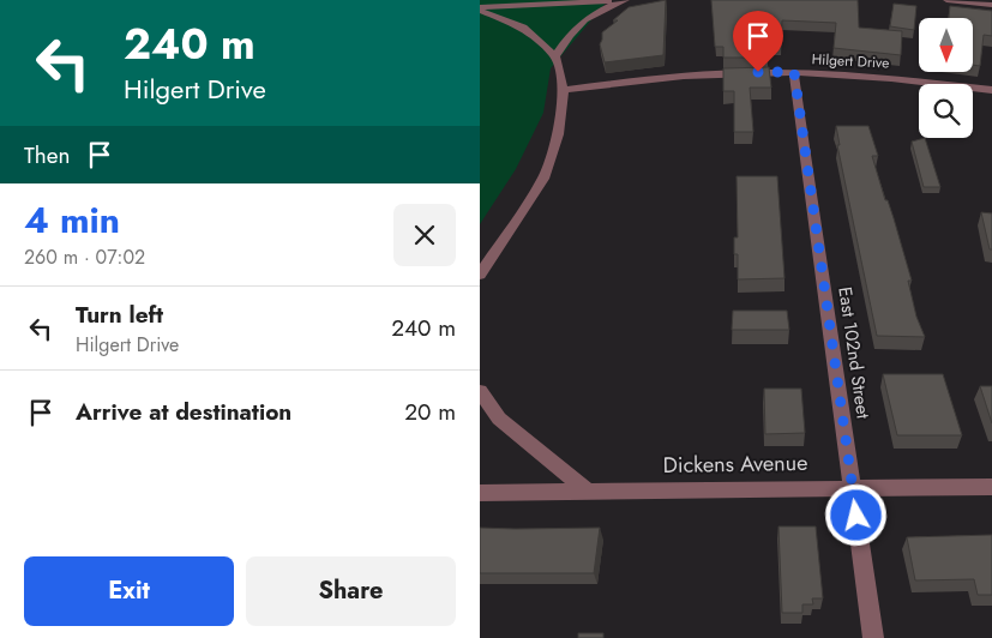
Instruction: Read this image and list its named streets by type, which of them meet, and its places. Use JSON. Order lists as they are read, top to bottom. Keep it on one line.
{"streets":{"street":["Hilgert Drive","East 102nd Street","Dickens Avenue"]},"crossings":[["Hilgert Drive","East 102nd Street"],["East 102nd Street","Dickens Avenue"]],"north":"bottom","page":{"turn":["240 m","Hilgert Drive"],"then":"Then","heading":["4 min","260 m · 07:02"],"list":[{"name":"Turn left","note":"Hilgert Drive","value":"240 m"},{"name":"Arrive at destination","value":"20 m"}],"buttons":["Exit","Share"]}}
